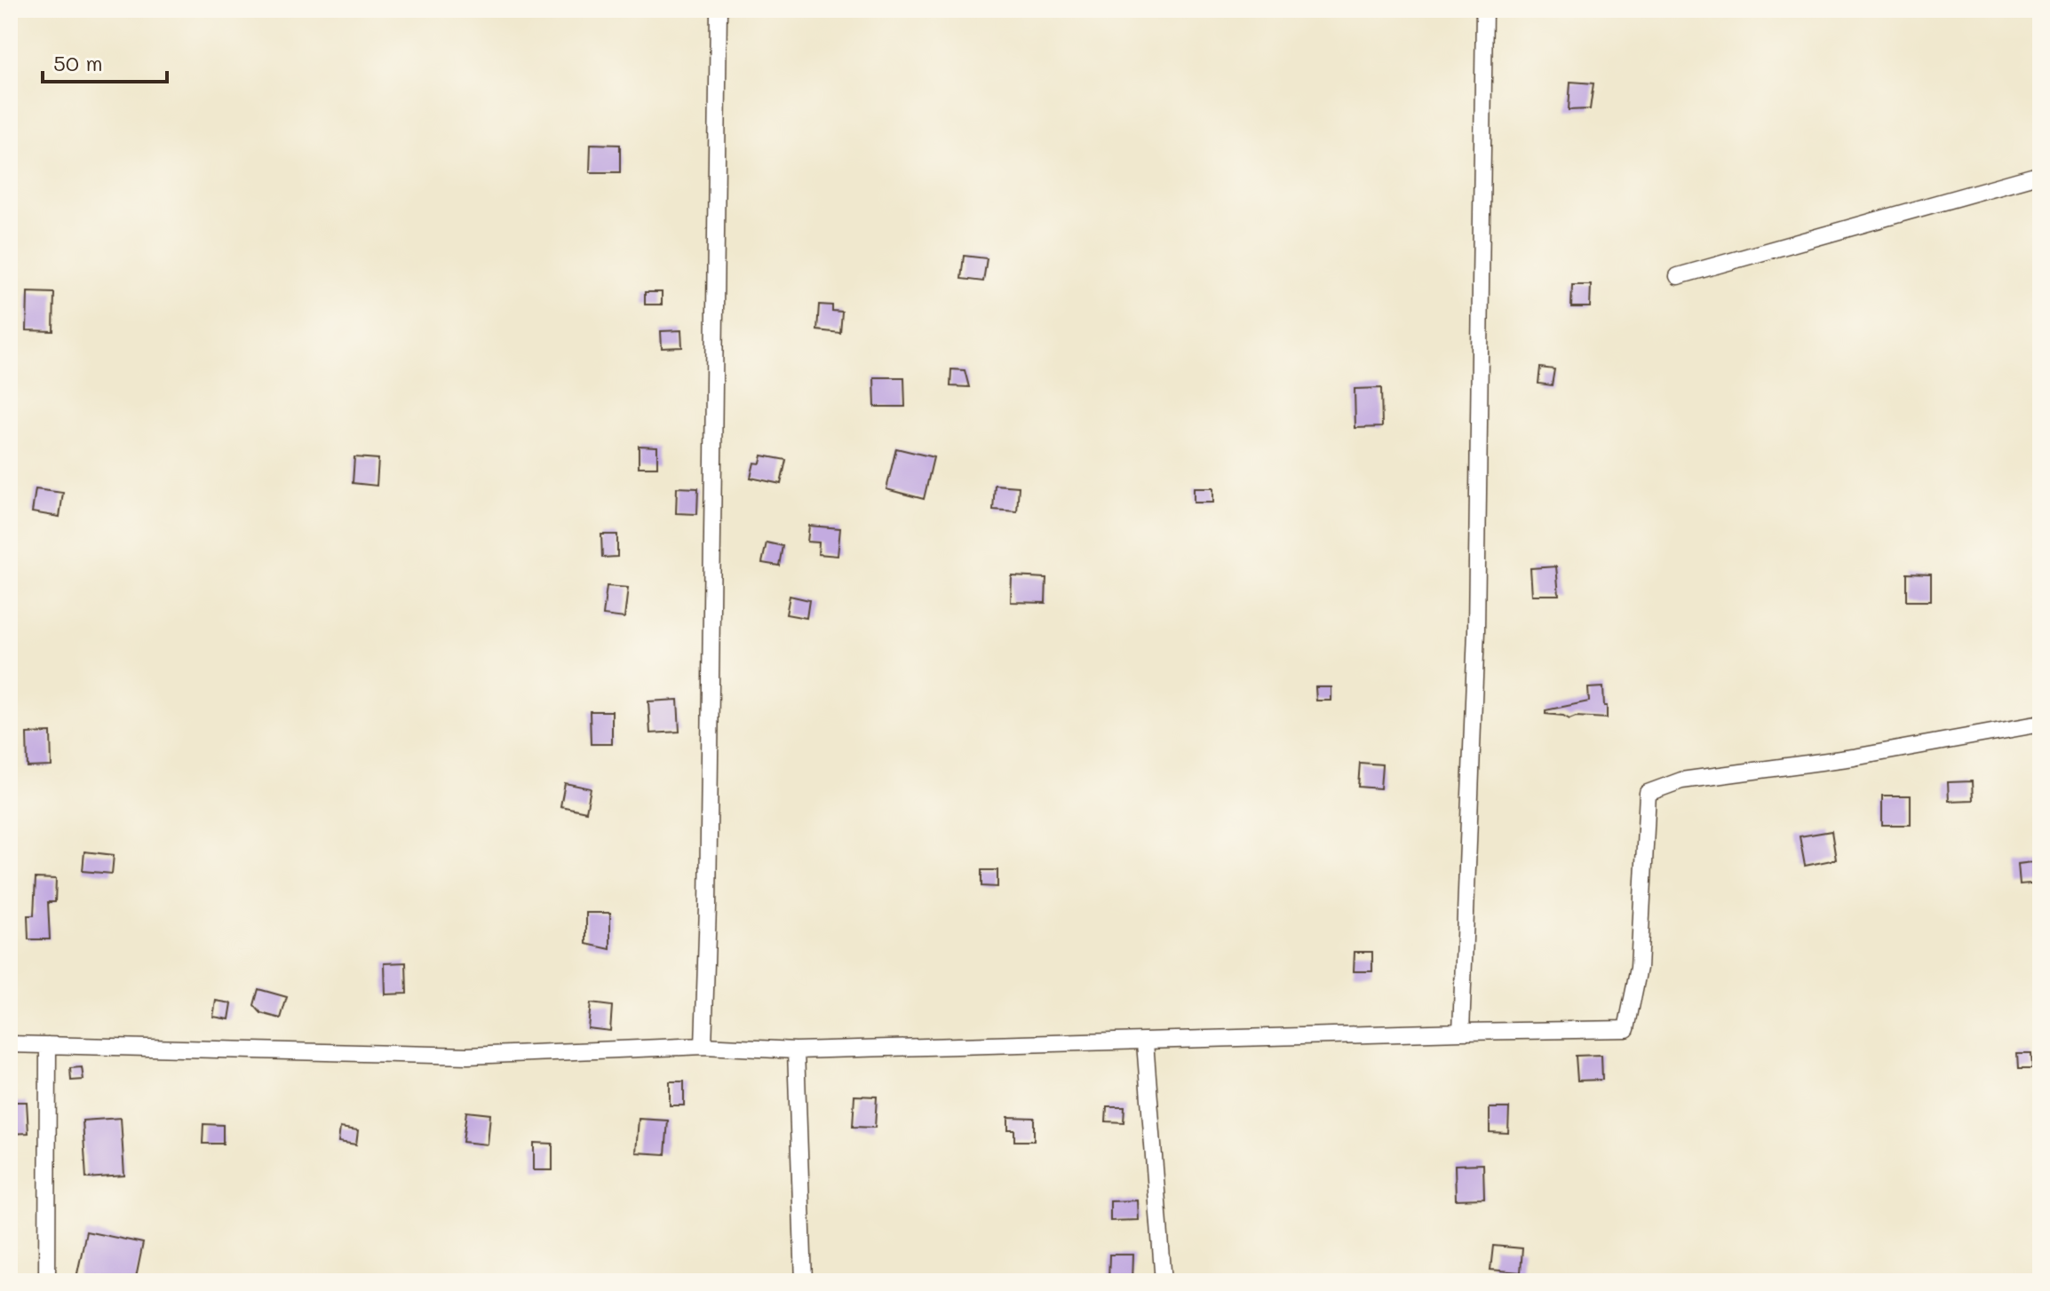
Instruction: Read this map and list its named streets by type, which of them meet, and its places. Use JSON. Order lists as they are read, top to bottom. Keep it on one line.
{"scale_bar":"50 m"}
